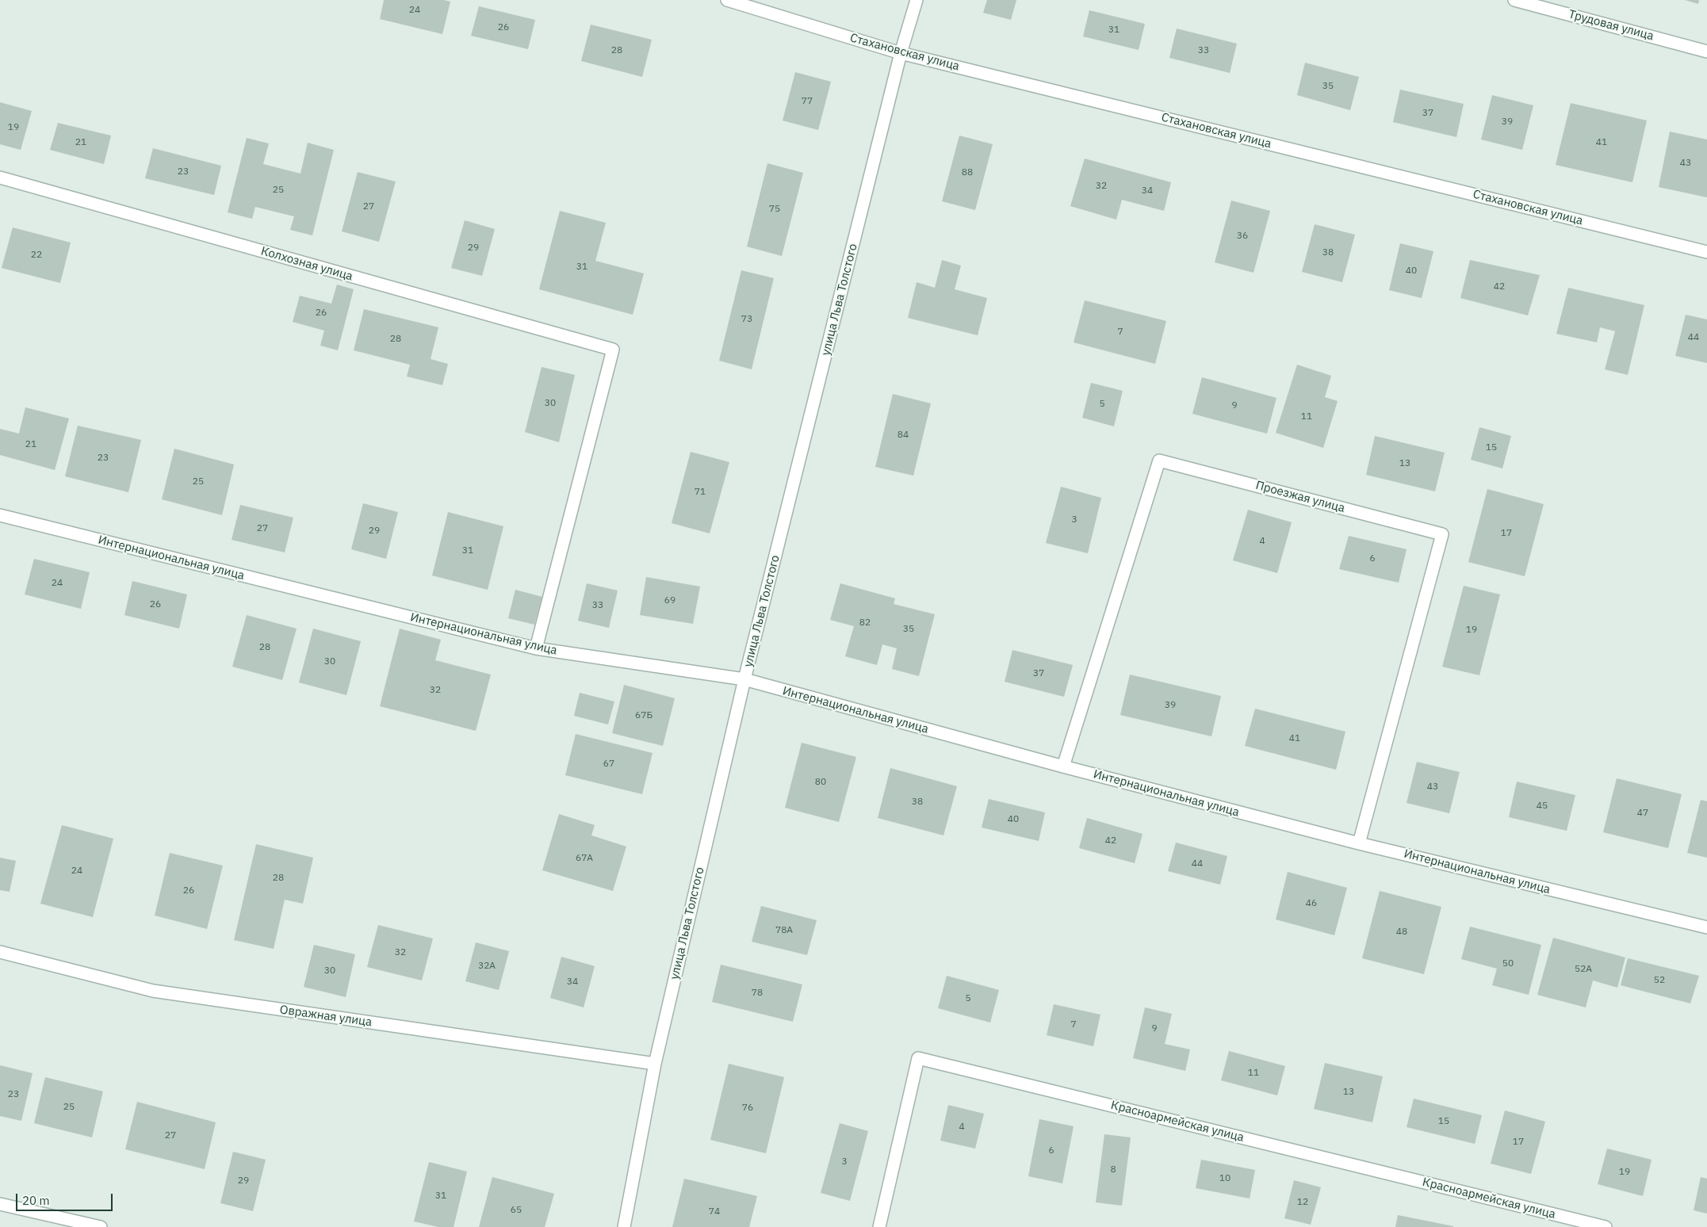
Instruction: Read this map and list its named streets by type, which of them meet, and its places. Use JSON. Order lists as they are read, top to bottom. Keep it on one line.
{"streets":{"street":["Трудовая улица","Стахановская улица","Колхозная улица","улица Льва Толстого","Проезжая улица","Интернациональная улица","Овражная улица","Красноармейская улица"]},"crossings":[["Стахановская улица","улица Льва Толстого"],["Колхозная улица","Интернациональная улица"],["улица Льва Толстого","Интернациональная улица"],["улица Льва Толстого","Овражная улица"],["Проезжая улица","Интернациональная улица"]],"house_numbers":["24","26","31","28","33","35","77","37","39","19","21","41","43","23","88","32","25","34","27","75","36","29","38","22","31","40","42","26","73","7","44","28","30","5","9","11","84","21","15","23","13","25","71","3","27","29","17","4","31","6","24","69","26","33","82","35","19","28","30","37","32","39","67Б","41","67","80","43","38","45","47","40","42","67А","44","24","28","26","46","78А","48","32","50","32А","52А","30","52","34","78","5","7","9","11","13","23","25","76","15","4","27","17","6","3","8","19","10","29","31","12","65","74"],"scale_bar":"20 m"}
